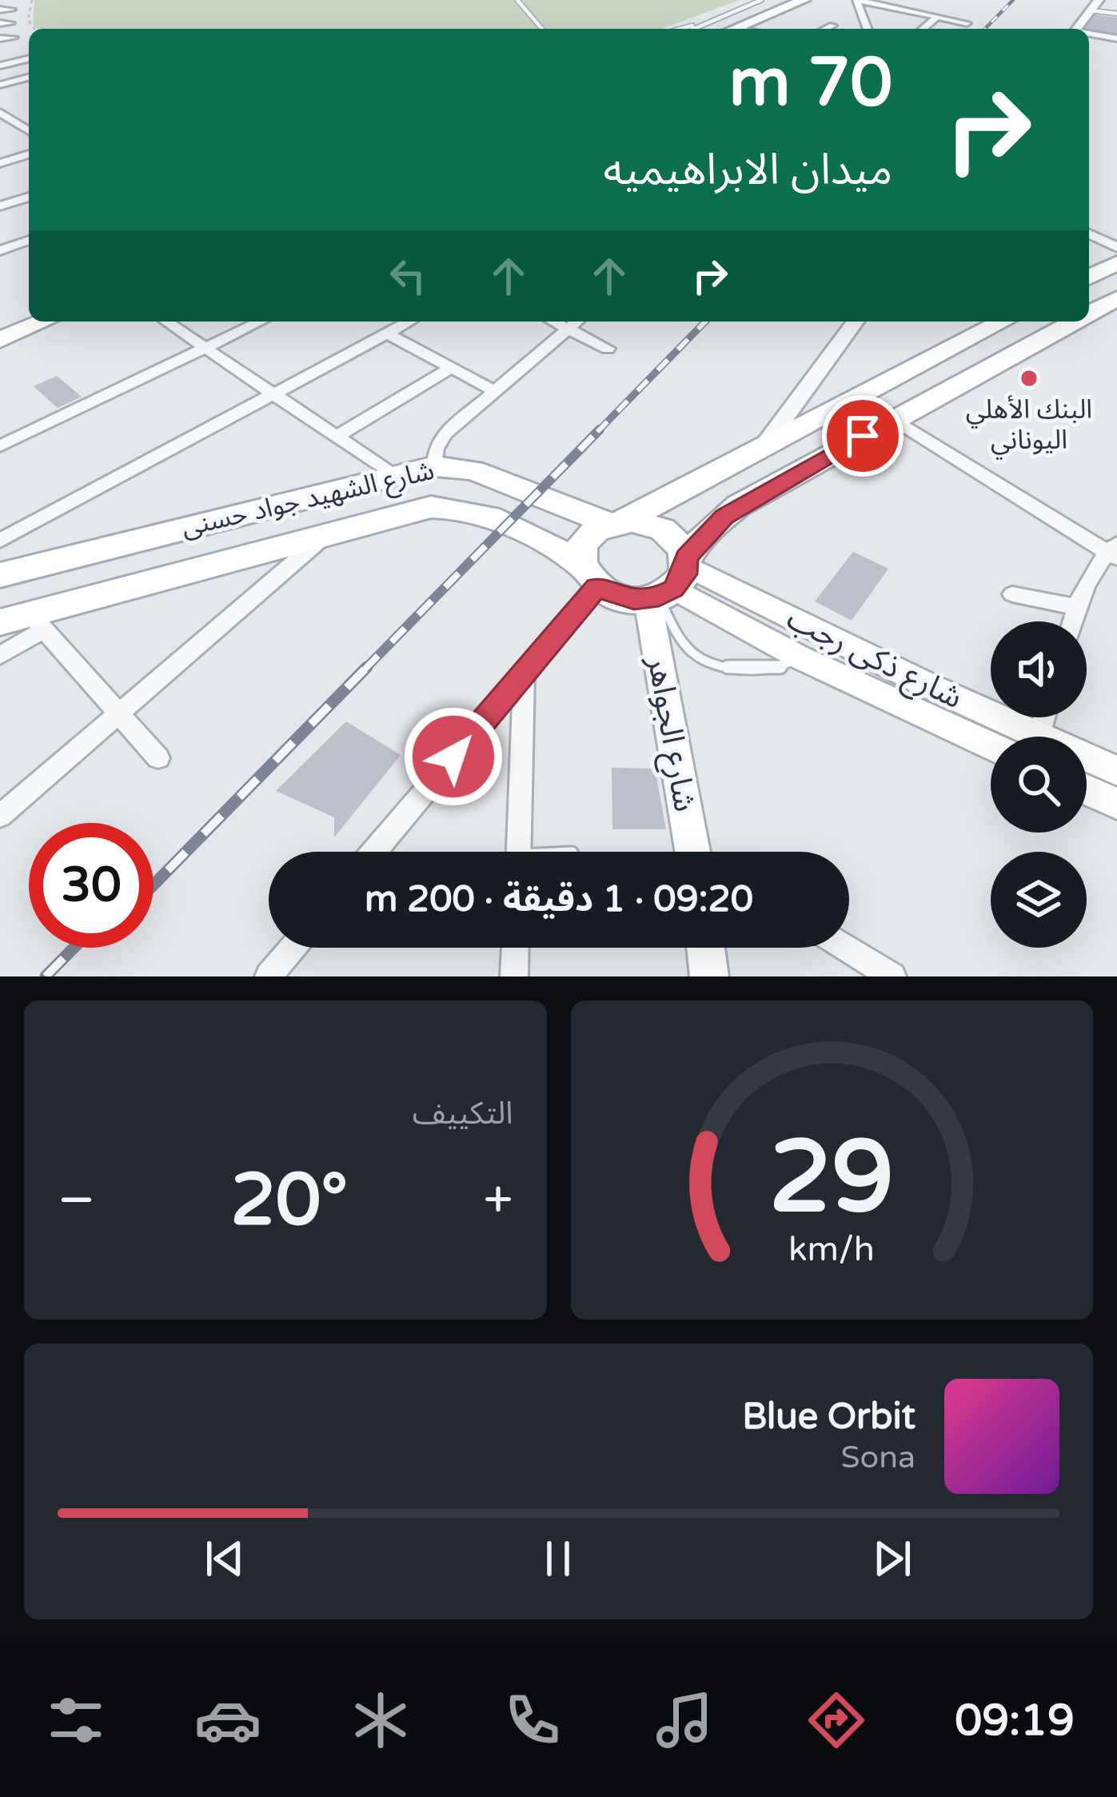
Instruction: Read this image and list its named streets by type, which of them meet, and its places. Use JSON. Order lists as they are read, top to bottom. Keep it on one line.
{"streets":{"main road":["شارع الشهيد جواد حسنى","شارع ذكى رجب","شارع الجواهر"]},"crossings":[["شارع الشهيد جواد حسنى","شارع ذكى رجب"],["شارع الشهيد جواد حسنى","شارع الجواهر"],["شارع ذكى رجب","شارع الجواهر"]],"places":["البنك الأهلي اليوناني"],"page":{"turn":["70 m","ميدان الابراهيميه"],"limit":"30","trip":"09:20 · 1 دقيقة · 200 m","tile":"التكييف","heat":["−","20°","+"],"song":["Blue Orbit","Sona"],"tabs":"09:19","gauge":["29","km/h"]}}
